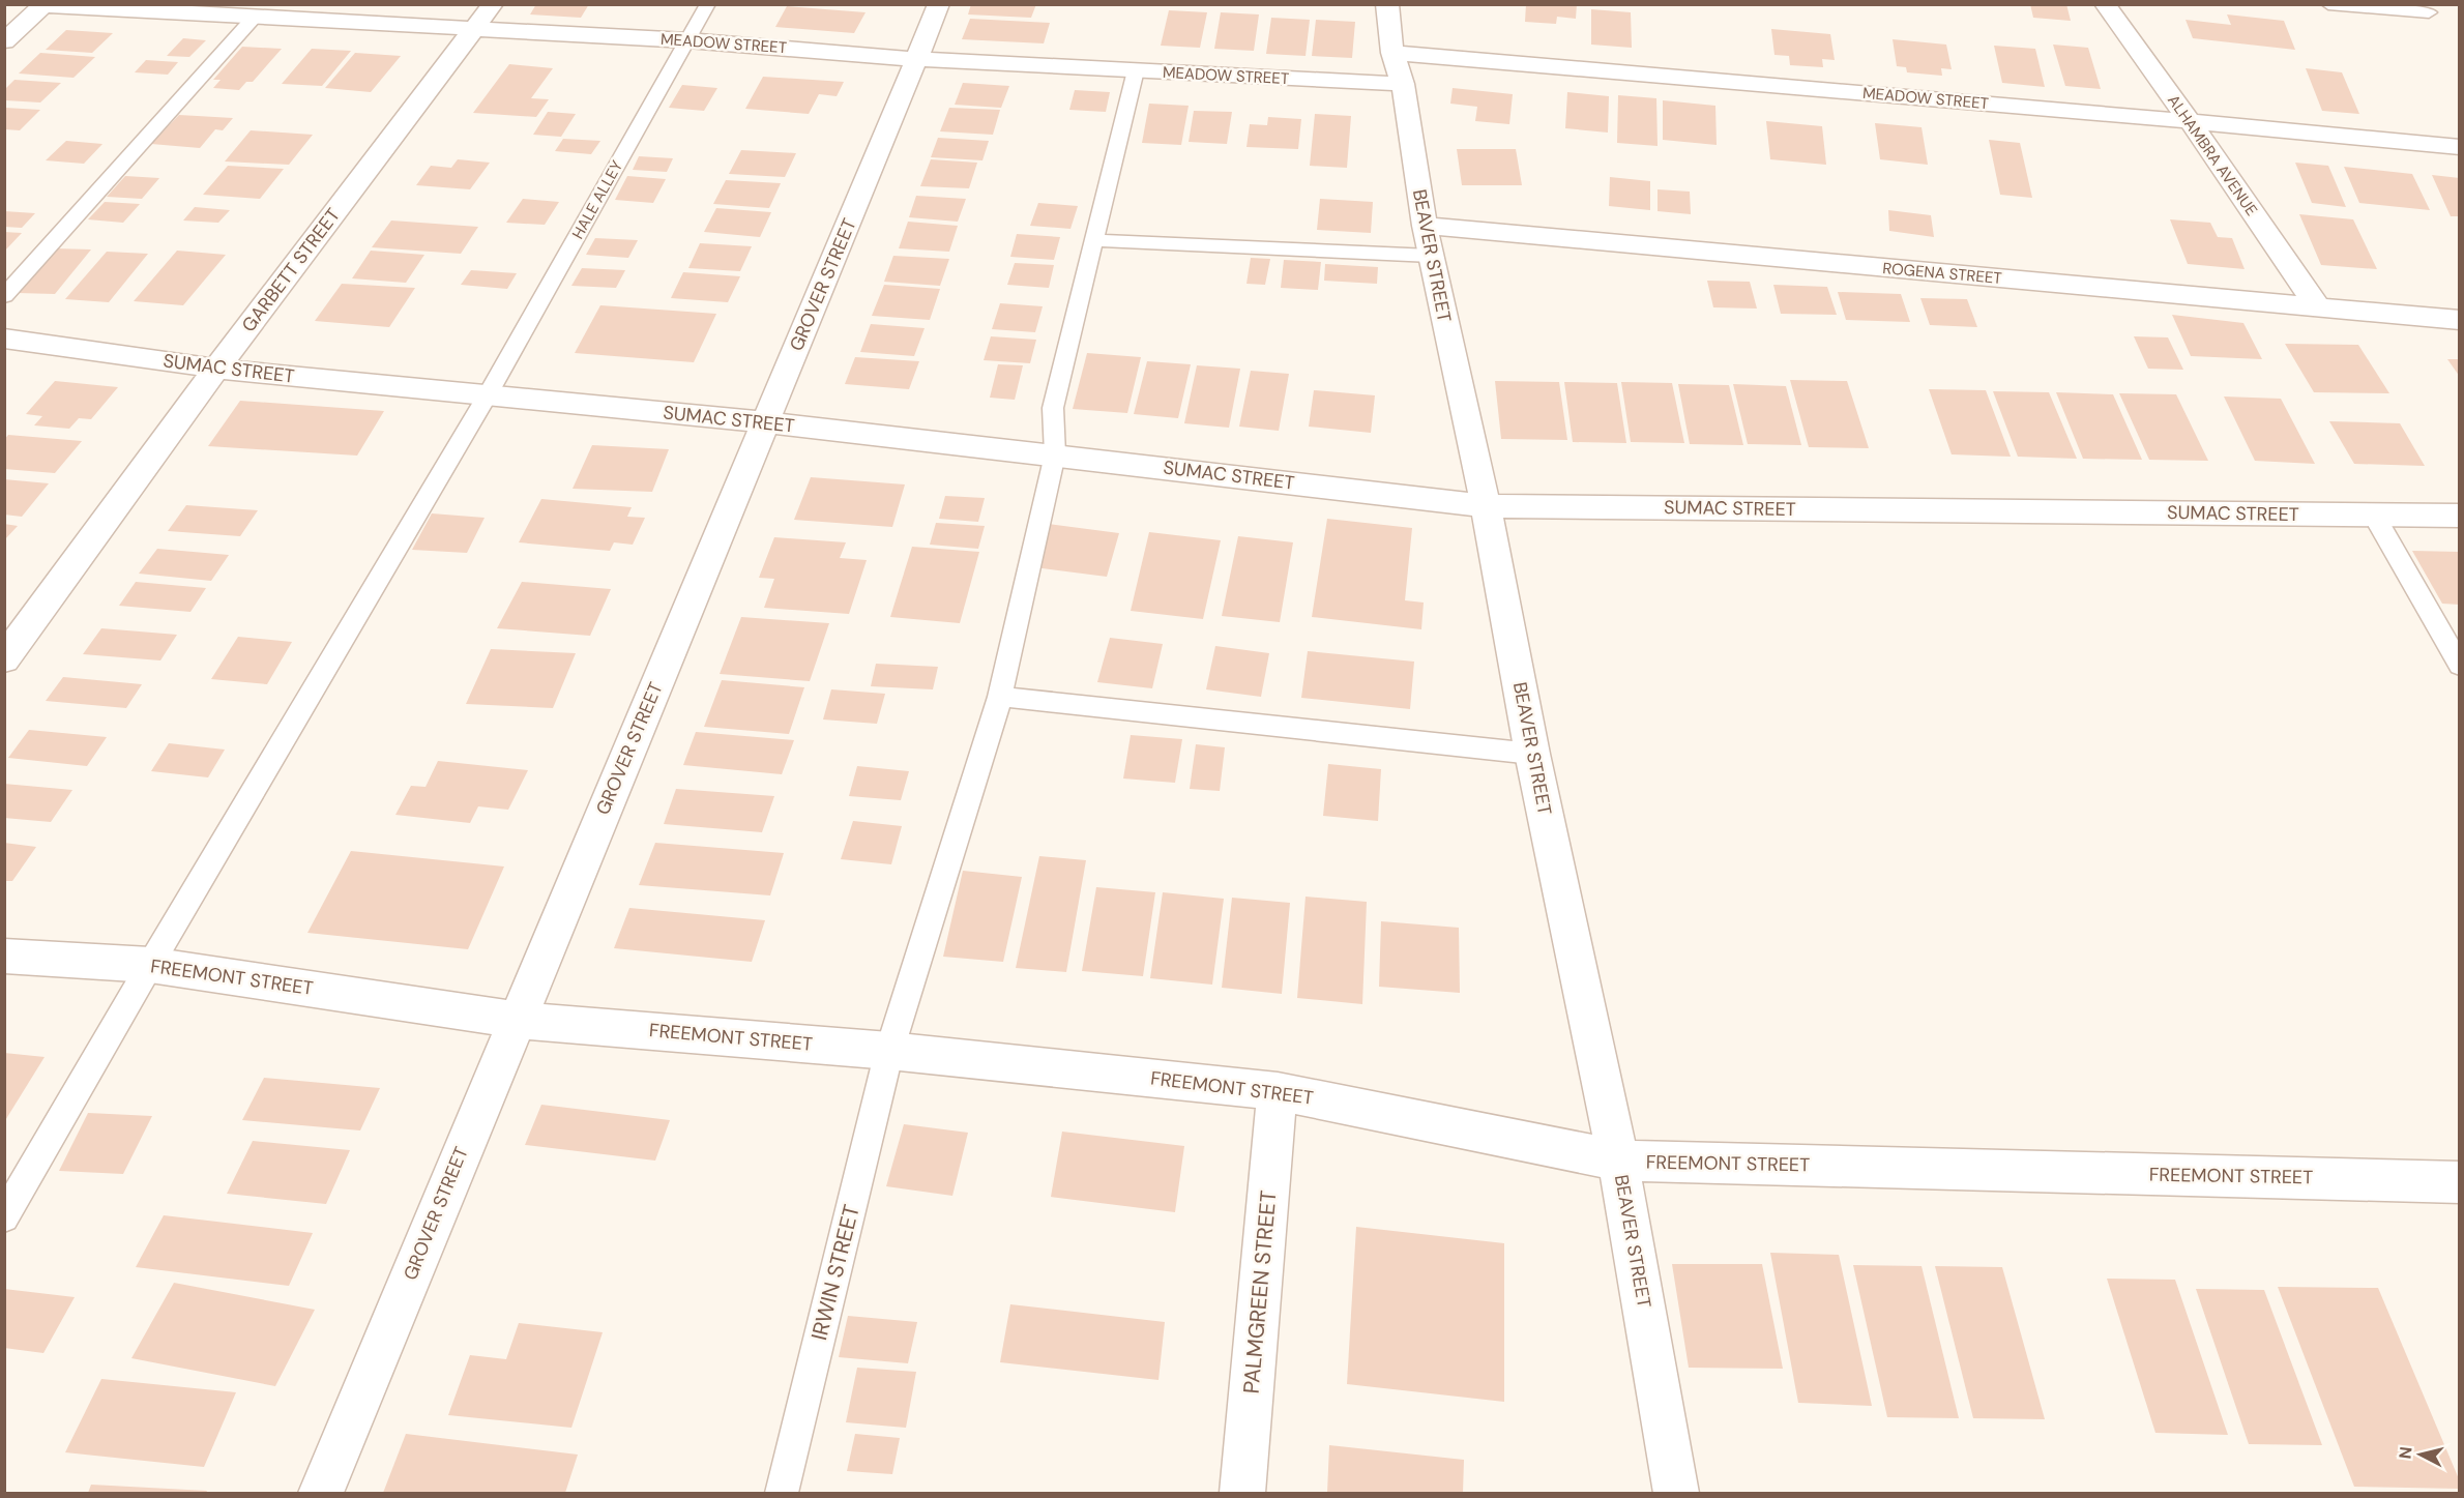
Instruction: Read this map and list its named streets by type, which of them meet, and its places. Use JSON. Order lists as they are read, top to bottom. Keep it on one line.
{"streets":{"street":["MEADOW STREET","ALHAMBRA AVENUE","BEAVER STREET","GARBETT STREET","ROGENA STREET","GROVER STREET","SUMAC STREET","FREEMONT STREET","PALMGREEN STREET"],"lane":["HALE ALLEY","IRWIN STREET"]},"crossings":[["MEADOW STREET","ALHAMBRA AVENUE"],["MEADOW STREET","HALE ALLEY"],["MEADOW STREET","BEAVER STREET"],["MEADOW STREET","GARBETT STREET"],["MEADOW STREET","GROVER STREET"],["MEADOW STREET","IRWIN STREET"],["ALHAMBRA AVENUE","ROGENA STREET"],["HALE ALLEY","SUMAC STREET"],["HALE ALLEY","FREEMONT STREET"],["BEAVER STREET","ROGENA STREET"],["BEAVER STREET","SUMAC STREET"],["BEAVER STREET","FREEMONT STREET"],["GARBETT STREET","SUMAC STREET"],["GROVER STREET","SUMAC STREET"],["GROVER STREET","FREEMONT STREET"],["SUMAC STREET","IRWIN STREET"],["FREEMONT STREET","IRWIN STREET"],["FREEMONT STREET","PALMGREEN STREET"]],"north":"left"}
